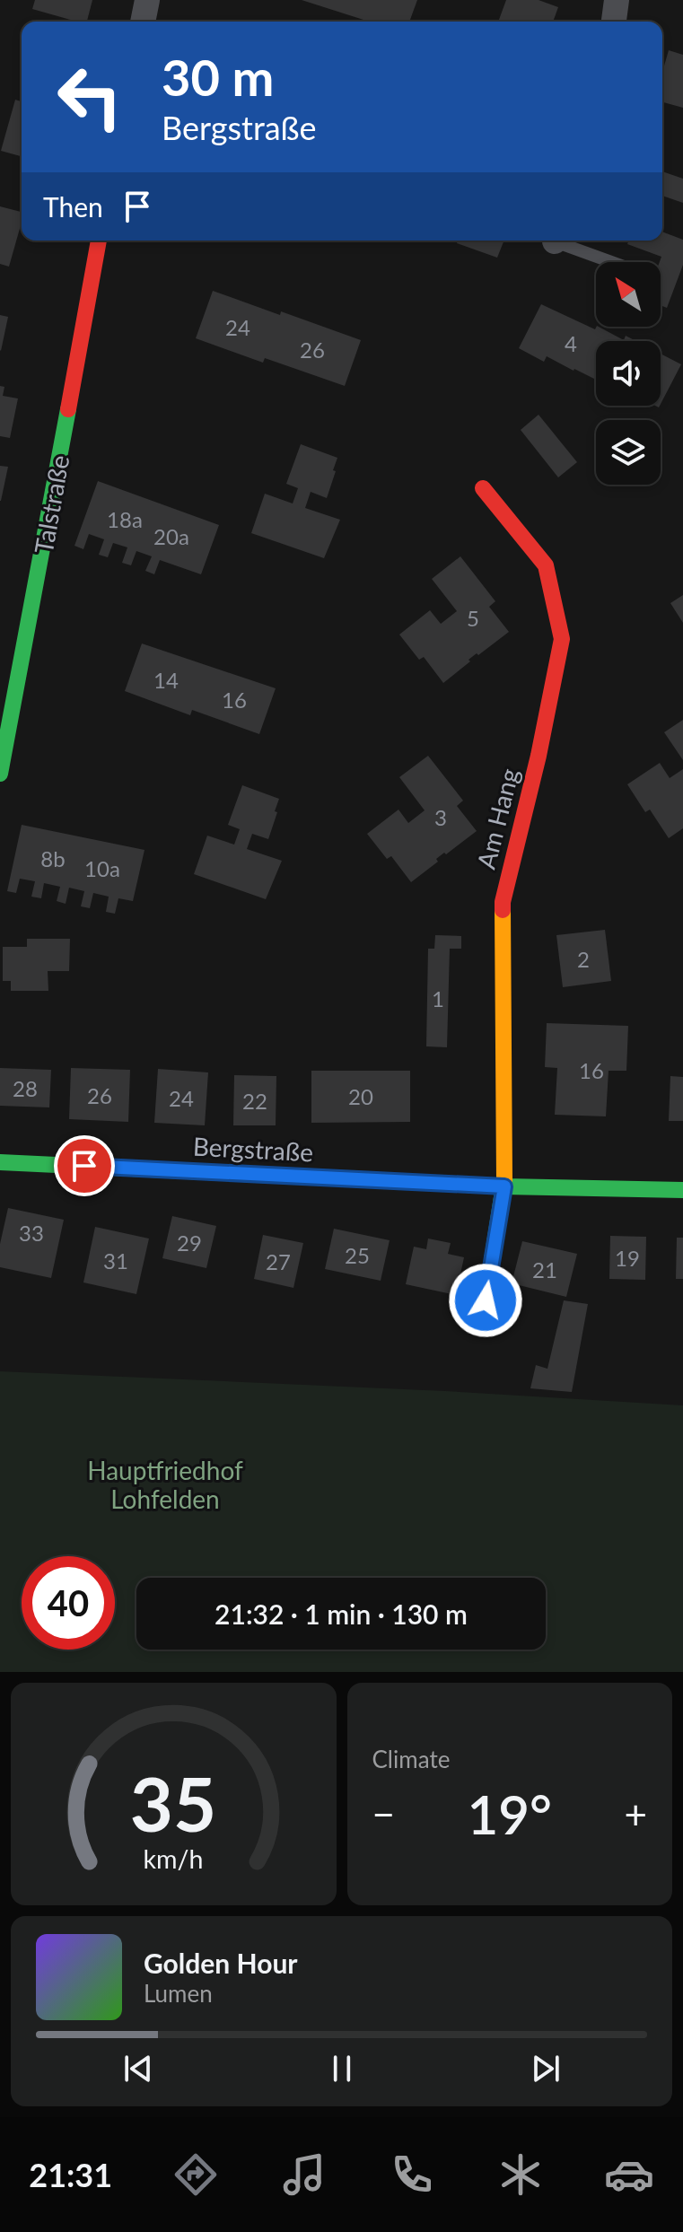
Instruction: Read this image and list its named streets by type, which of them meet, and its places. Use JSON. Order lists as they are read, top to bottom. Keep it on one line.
{"streets":{"street":["Talstraße","Am Hang","Bergstraße"]},"crossings":[["Am Hang","Bergstraße"]],"parks":["Hauptfriedhof Lohfelden"],"house_numbers":["24","4","26","18a","20a","5","14","16","3","8b","10a","2","1","16","28","26","20","24","22","33","29","25","19","31","27","21"],"north":"top left","page":{"turn":["30 m","Bergstraße"],"then":"Then","limit":"40","trip":"21:32 · 1 min · 130 m","tile":"Climate","heat":["−","19°","+"],"song":["Golden Hour","Lumen"],"tabs":"21:31","gauge":["35","km/h"]}}
